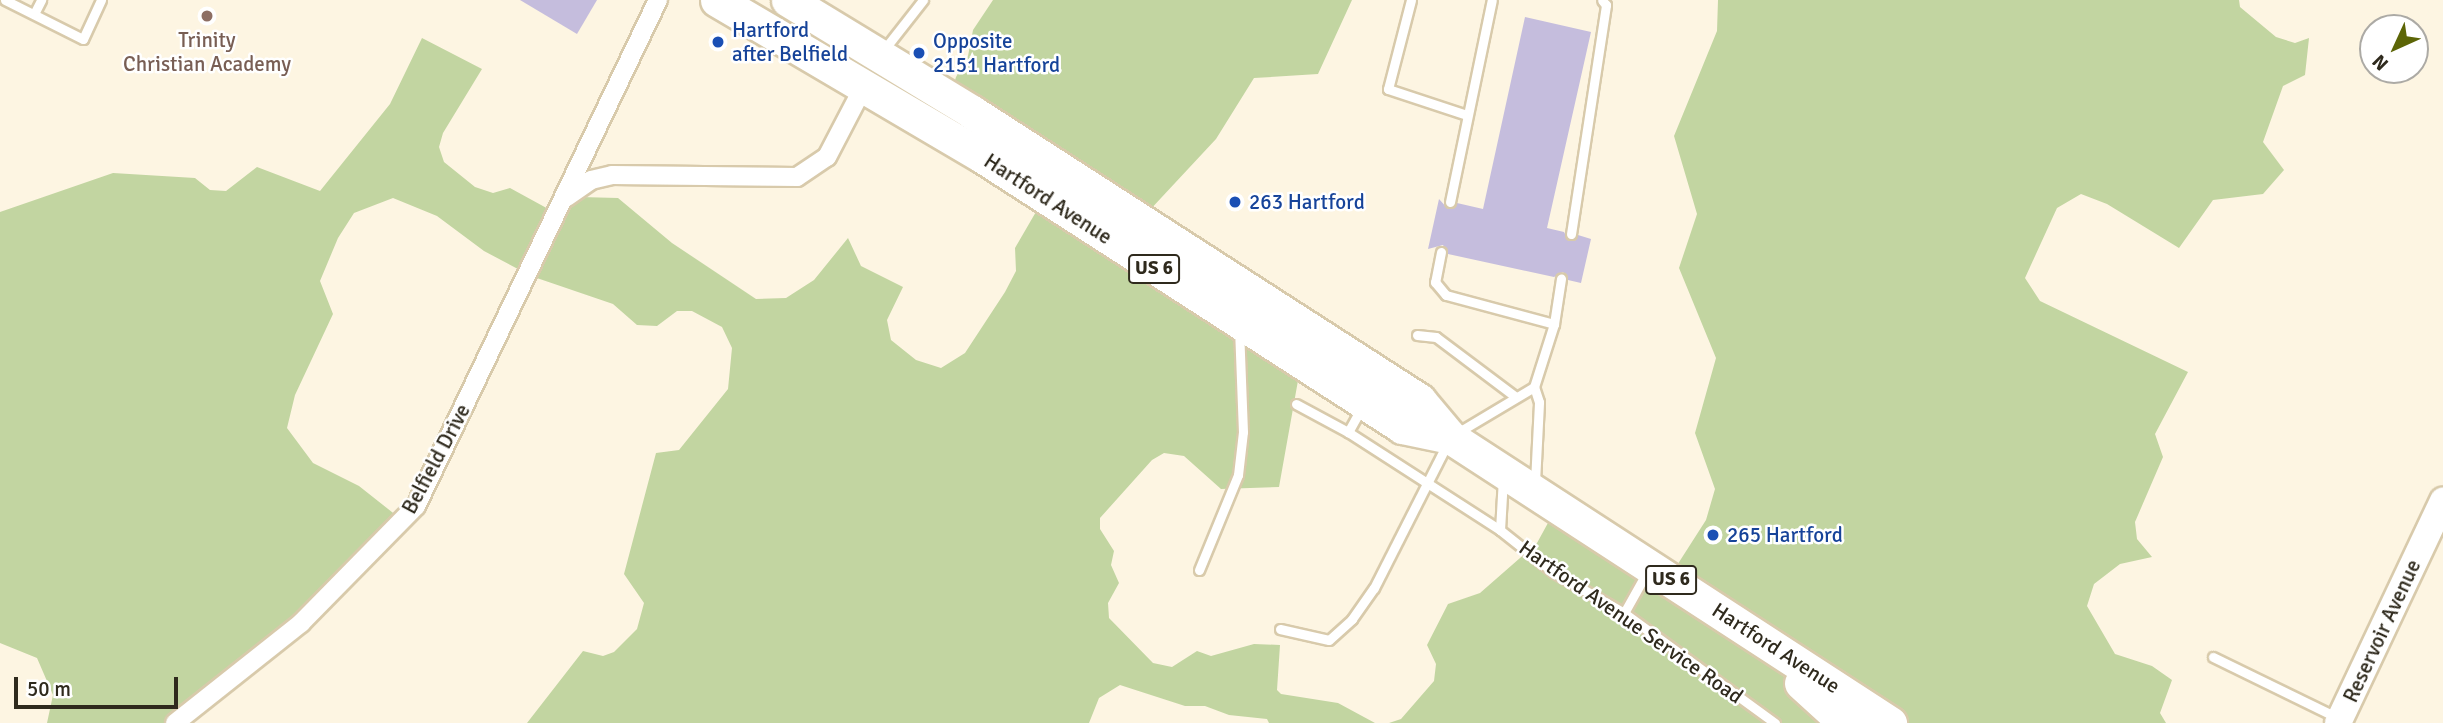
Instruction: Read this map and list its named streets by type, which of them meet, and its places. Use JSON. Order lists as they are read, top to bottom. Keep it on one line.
{"streets":{"highway":["Hartford Avenue","US 6"],"street":["Belfield Drive","Reservoir Avenue"],"lane":["Hartford Avenue Service Road"]},"crossings":[["Hartford Avenue","Hartford Avenue Service Road"]],"places":["Trinity Christian Academy","Hartford after Belfield","Opposite 2151 Hartford","263 Hartford","265 Hartford"],"scale_bar":"50 m","north":"bottom left"}
